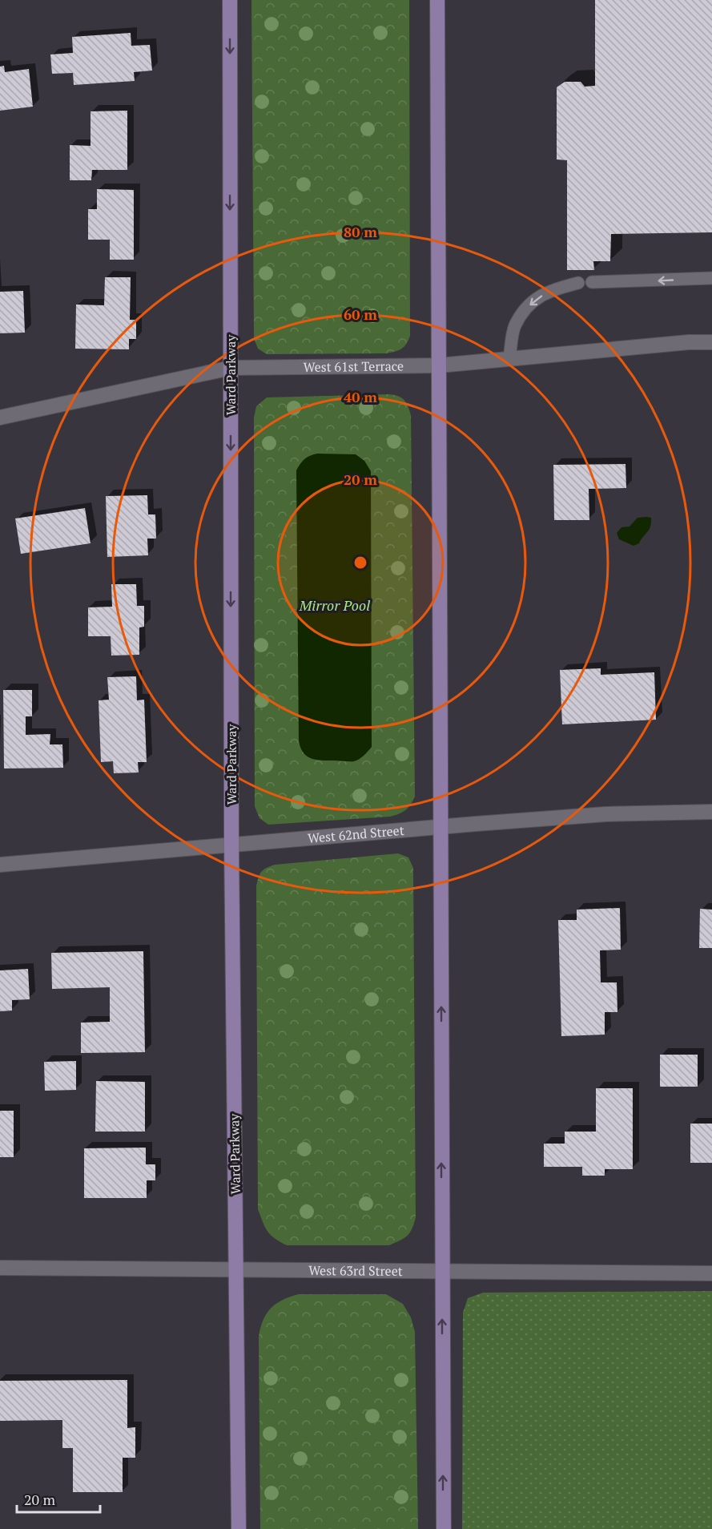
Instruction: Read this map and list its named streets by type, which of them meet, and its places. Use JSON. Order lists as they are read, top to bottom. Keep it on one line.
{"streets":{"main road":["Ward Parkway"],"street":["West 61st Terrace","West 62nd Street","West 63rd Street"]},"crossings":[["West 61st Terrace","Ward Parkway"],["Ward Parkway","West 62nd Street"],["Ward Parkway","West 63rd Street"]],"one_way":["Ward Parkway"],"water":["Mirror Pool"],"scale_bar":"20 m","rings":["80 m","60 m","40 m","20 m"]}
